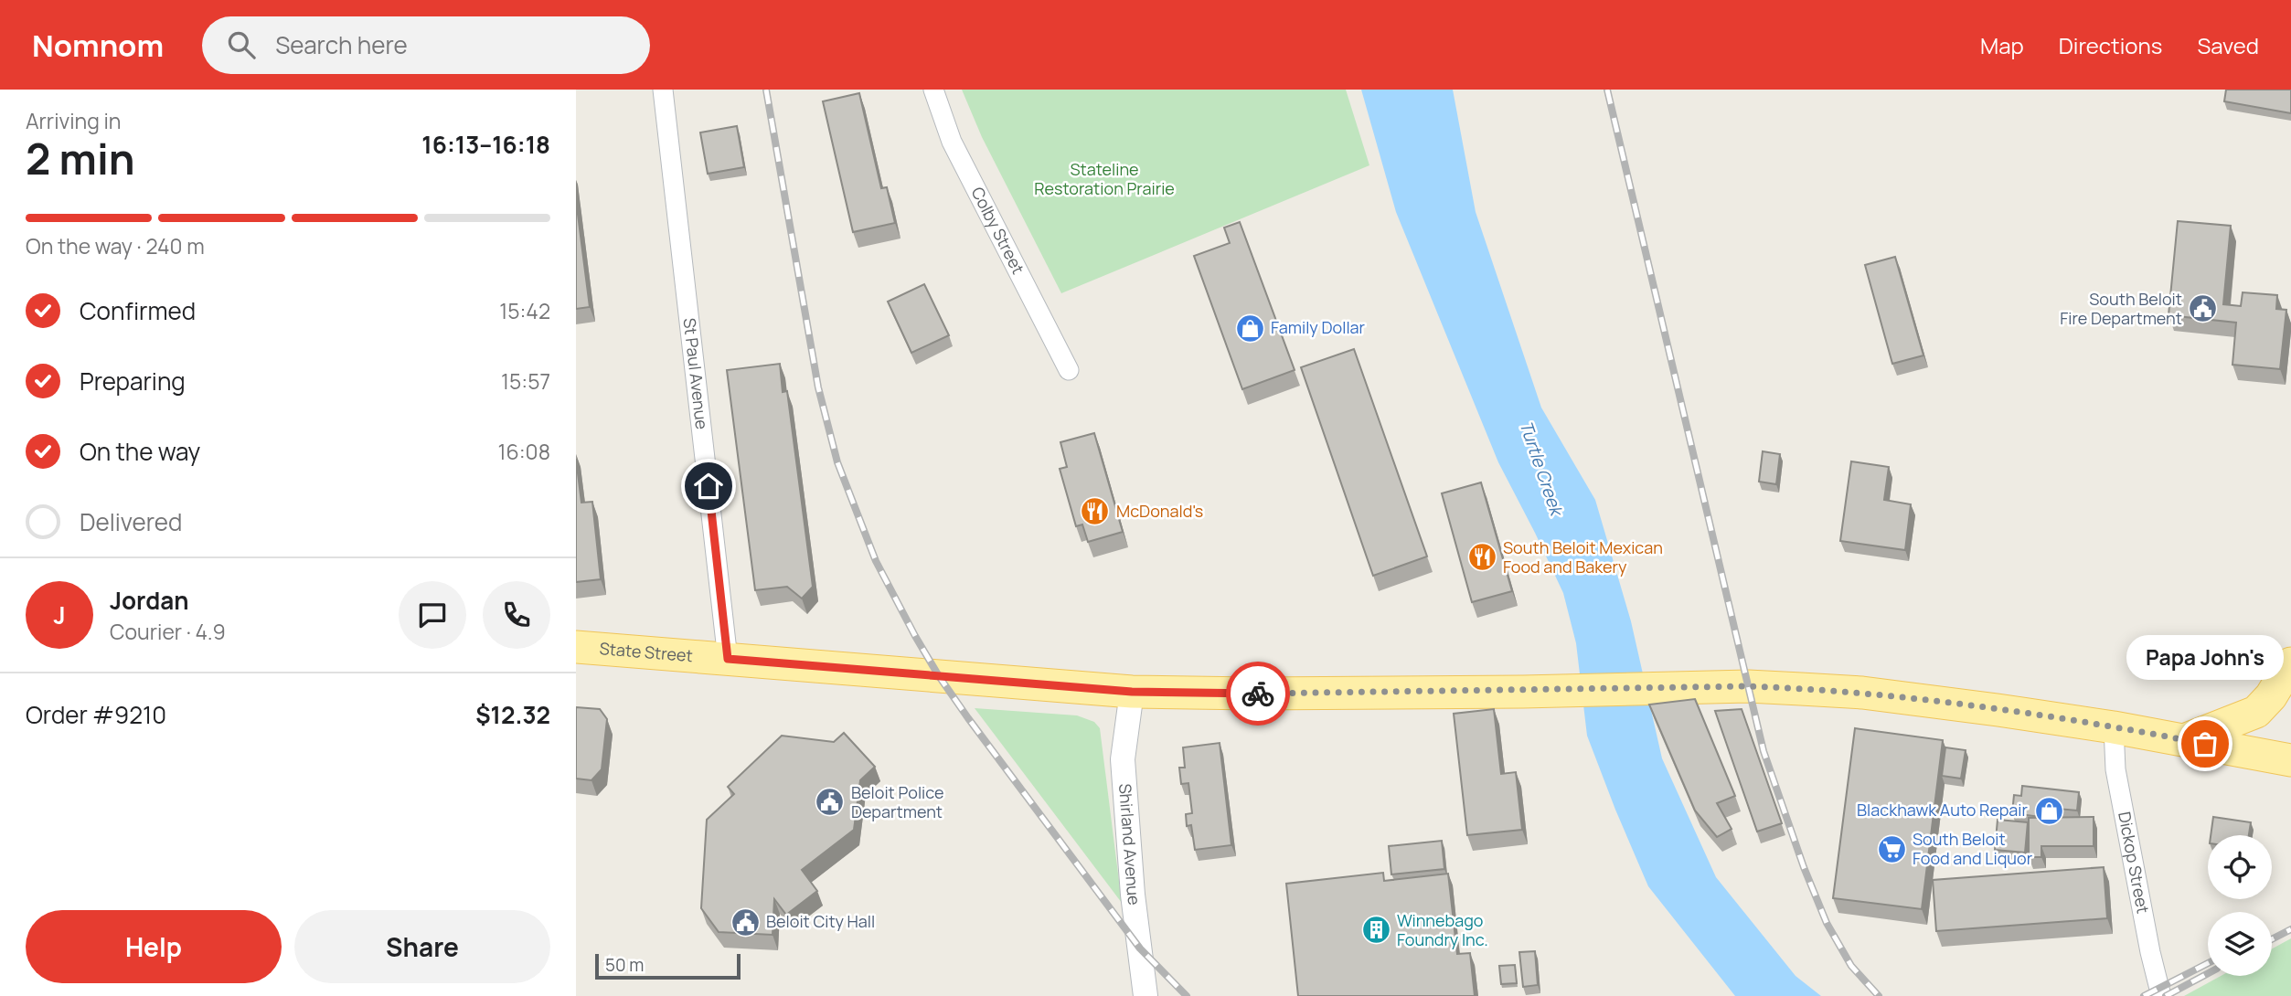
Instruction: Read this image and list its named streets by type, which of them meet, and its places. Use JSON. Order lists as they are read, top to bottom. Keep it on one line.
{"streets":{"main road":["State Street"],"street":["Colby Street","St Paul Avenue","Shirland Avenue","Dickop Street"]},"crossings":[["St Paul Avenue","State Street"],["State Street","Shirland Avenue"],["State Street","Dickop Street"]],"water":["Turtle Creek"],"parks":["Stateline Restoration Prairie"],"places":{"public building":["South Beloit Fire Department","Beloit Police Department","Beloit City Hall"],"shop":["Family Dollar","Blackhawk Auto Repair"],"restaurant":["McDonald's","South Beloit Mexican Food and Bakery"],"other":["Papa John's"],"supermarket":["South Beloit Food and Liquor"],"building":["Winnebago Foundry Inc."]},"scale_bar":"50 m","page":{"header":"Nomnom","search":"Search here","nav":["Map","Directions","Saved"],"heading":["2 min","Arriving in","16:13–16:18"],"panel":["Jordan","Courier · 4.9","Order #9210","$12.32"],"bar":"On the way · 240 m","list":[["Confirmed","15:42"],["Preparing","15:57"],["On the way","16:08"],"Delivered"],"round":"J","bubble":"Papa John's","buttons":["Help","Share"],"scale":"50 m"}}
